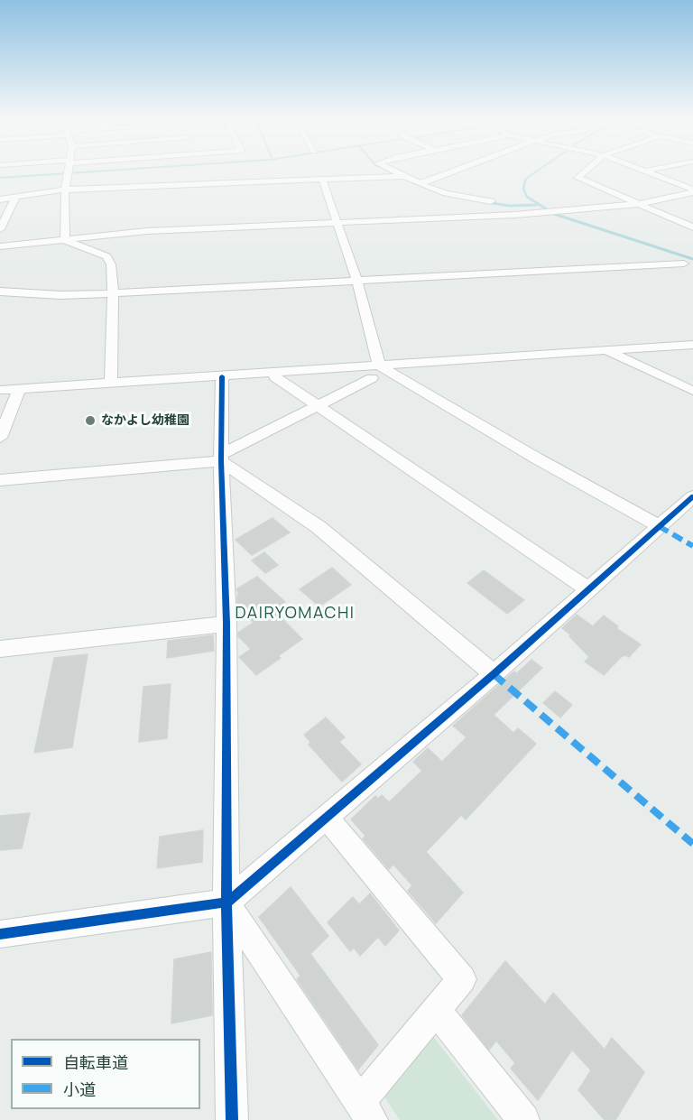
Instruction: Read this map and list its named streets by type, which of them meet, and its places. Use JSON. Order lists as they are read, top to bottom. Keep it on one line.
{"districts":["DAIRYOMACHI"],"places":["なかよし幼稚園"],"legend":["自転車道","小道"]}
